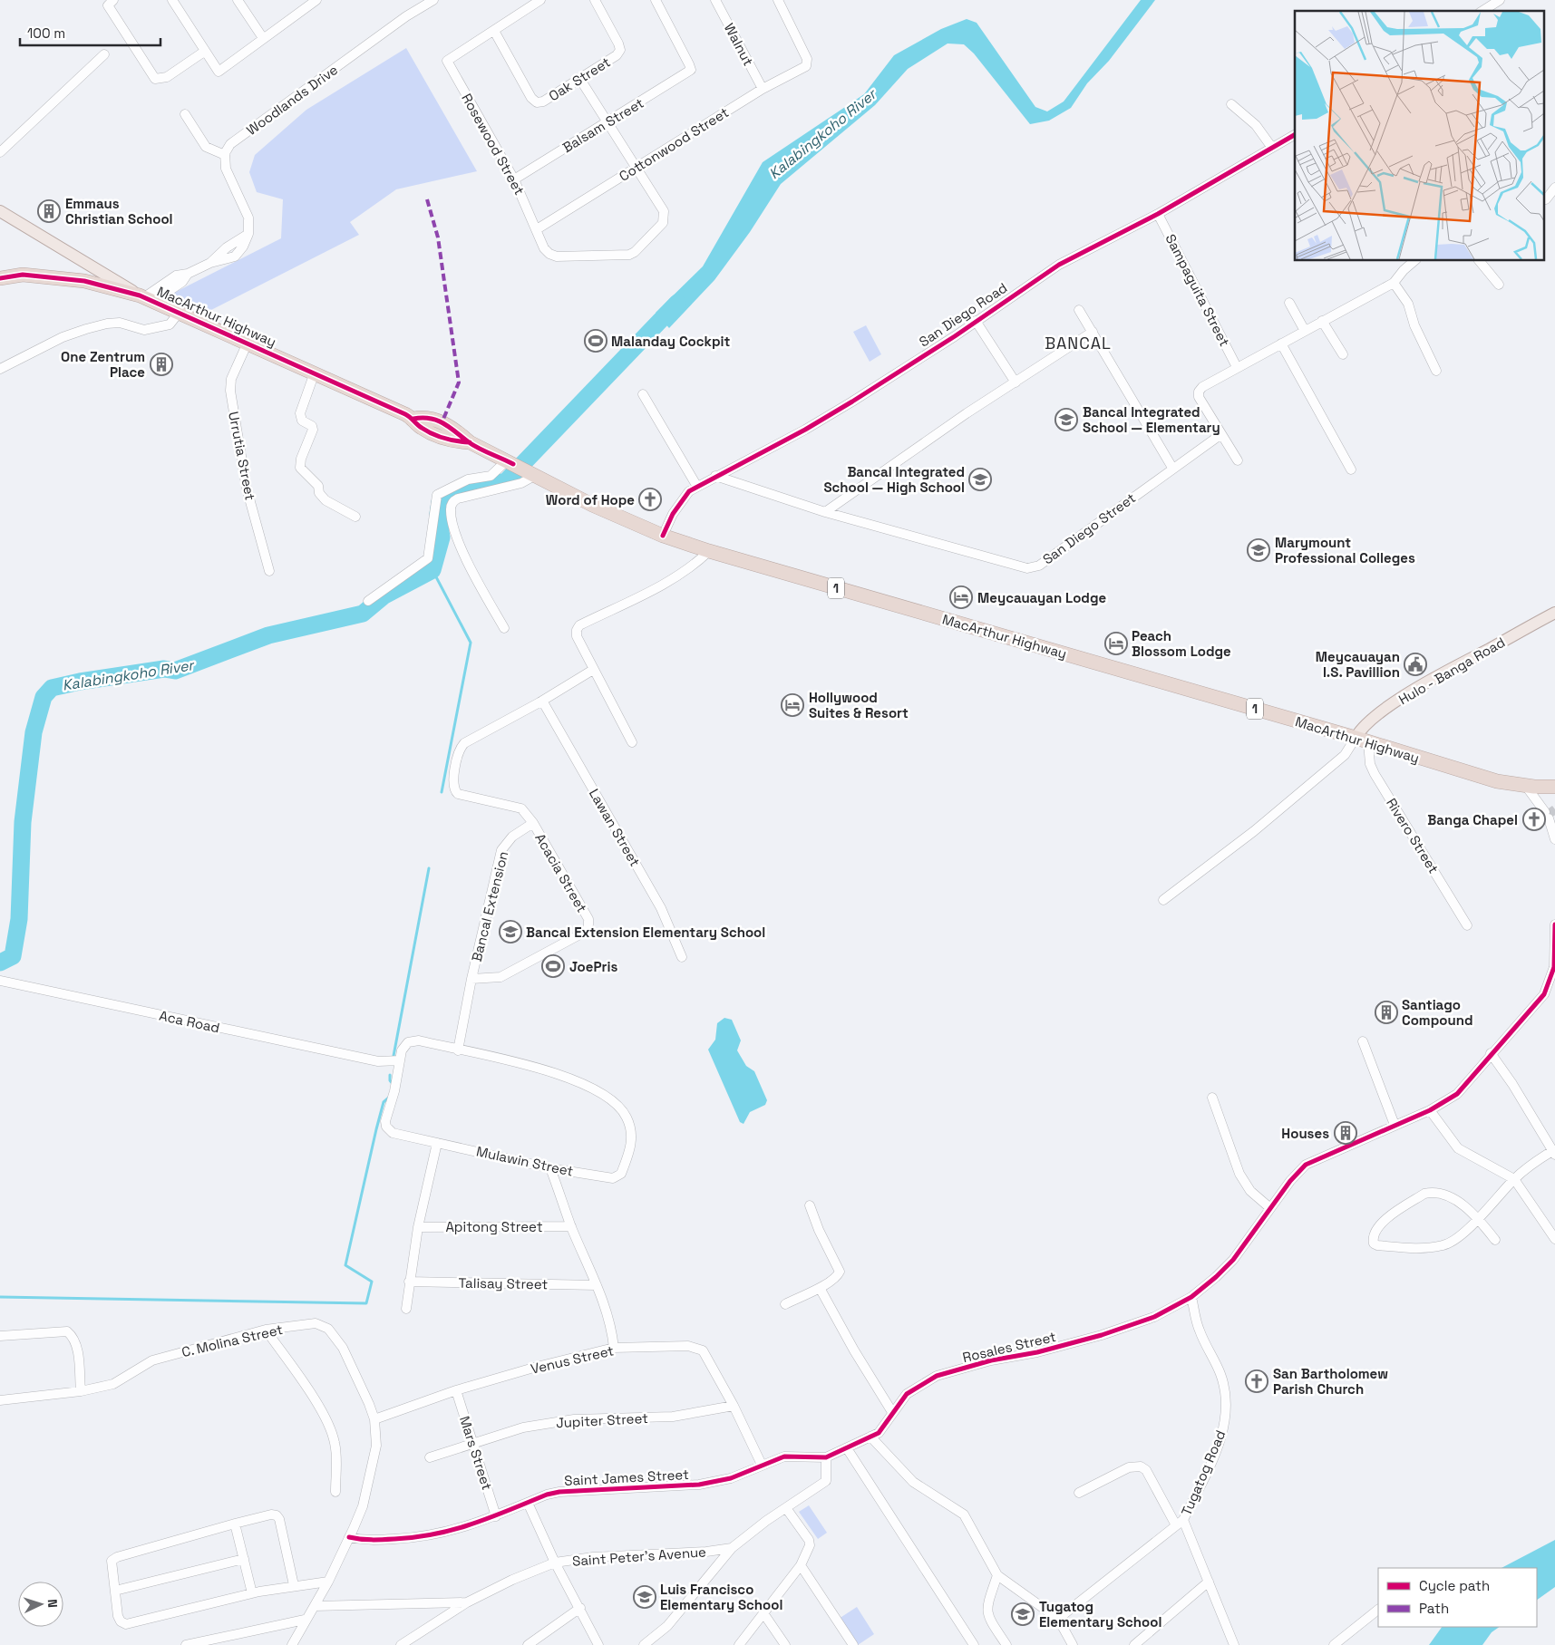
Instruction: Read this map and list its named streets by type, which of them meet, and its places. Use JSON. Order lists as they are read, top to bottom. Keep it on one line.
{"streets":{"highway":["MacArthur Highway","1"],"main road":["Hulo - Banga Road"],"street":["Walnut","Oak Street","Woodlands Drive","Balsam Street","Rosewood Street","Cottonwood Street","Sampaguita Street","San Diego Road","Urrutia Street","San Diego Street","Lawan Street","Rivero Street","Acacia Street","Bancal Extension","Aca Road","Mulawin Street","Apitong Street","Talisay Street","C. Molina Street","Rosales Street","Venus Street","Jupiter Street","Mars Street","Tugatog Road","Saint James Street","Saint Peter's Avenue"]},"crossings":[["Walnut","Cottonwood Street"],["Oak Street","Rosewood Street"],["Balsam Street","Rosewood Street"],["Rosewood Street","Cottonwood Street"],["Sampaguita Street","San Diego Road"],["San Diego Road","MacArthur Highway"],["San Diego Road","San Diego Street"],["MacArthur Highway","Urrutia Street"],["MacArthur Highway","Hulo - Banga Road"],["MacArthur Highway","Rivero Street"],["Hulo - Banga Road","Rivero Street"],["Acacia Street","Bancal Extension"],["Bancal Extension","Mulawin Street"],["C. Molina Street","Venus Street"],["C. Molina Street","Saint James Street"],["Rosales Street","Tugatog Road"],["Rosales Street","Saint James Street"],["Rosales Street","Saint Peter's Avenue"],["Venus Street","Jupiter Street"],["Venus Street","Mars Street"],["Venus Street","Saint James Street"],["Jupiter Street","Mars Street"],["Mars Street","Saint James Street"],["Saint James Street","Saint Peter's Avenue"]],"districts":["BANCAL"],"water":["Kalabingkoho River"],"places":{"building":["Emmaus Christian School","One Zentrum Place","Santiago Compound","Houses"],"sports":["Malanday Cockpit","JoePris"],"school or university":["Bancal Integrated School — Elementary","Bancal Integrated School — High School","Marymount Professional Colleges","Bancal Extension Elementary School","Luis Francisco Elementary School","Tugatog Elementary School"],"church":["Word of Hope","Banga Chapel","San Bartholomew Parish Church"],"hotel":["Meycauayan Lodge","Peach Blossom Lodge","Hollywood Suites & Resort"],"public building":["Meycauayan I.S. Pavillion"]},"legend":["Cycle path","Path"],"scale_bar":"100 m","north":"right"}
